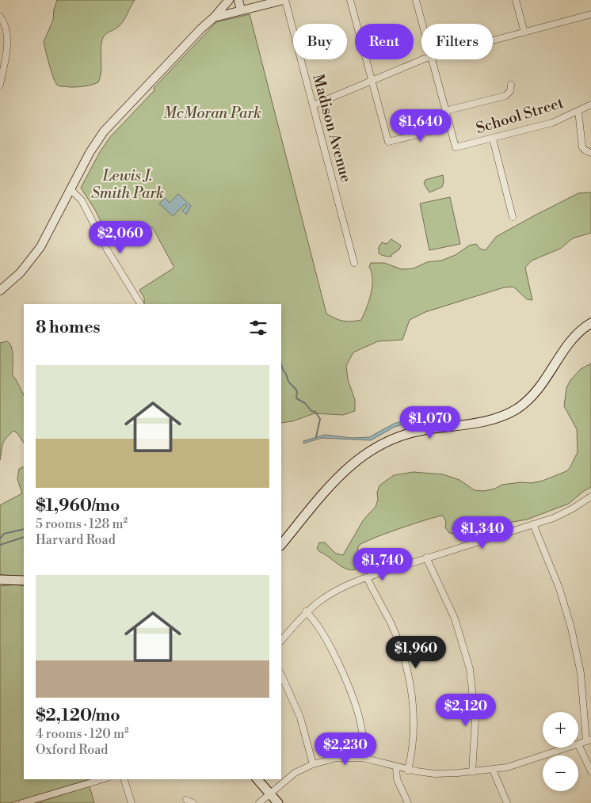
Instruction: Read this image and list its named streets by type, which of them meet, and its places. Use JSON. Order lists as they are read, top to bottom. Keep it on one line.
{"streets":{"street":["School Street","Madison Avenue"]},"parks":["McMoran Park","Lewis J. Smith Park"],"page":{"chip":["Buy","Rent","Filters"],"price":["$1,640","$2,060","$1,070","$1,340","$1,740","$1,960","$2,120","$2,230"],"heading":"8 homes","list":[{"name":"$1,960/mo","note":"5 rooms · 128 m² · Harvard Road"},{"name":"$2,120/mo","note":"4 rooms · 120 m² · Oxford Road"}],"map_buttons":["+","−"]}}
